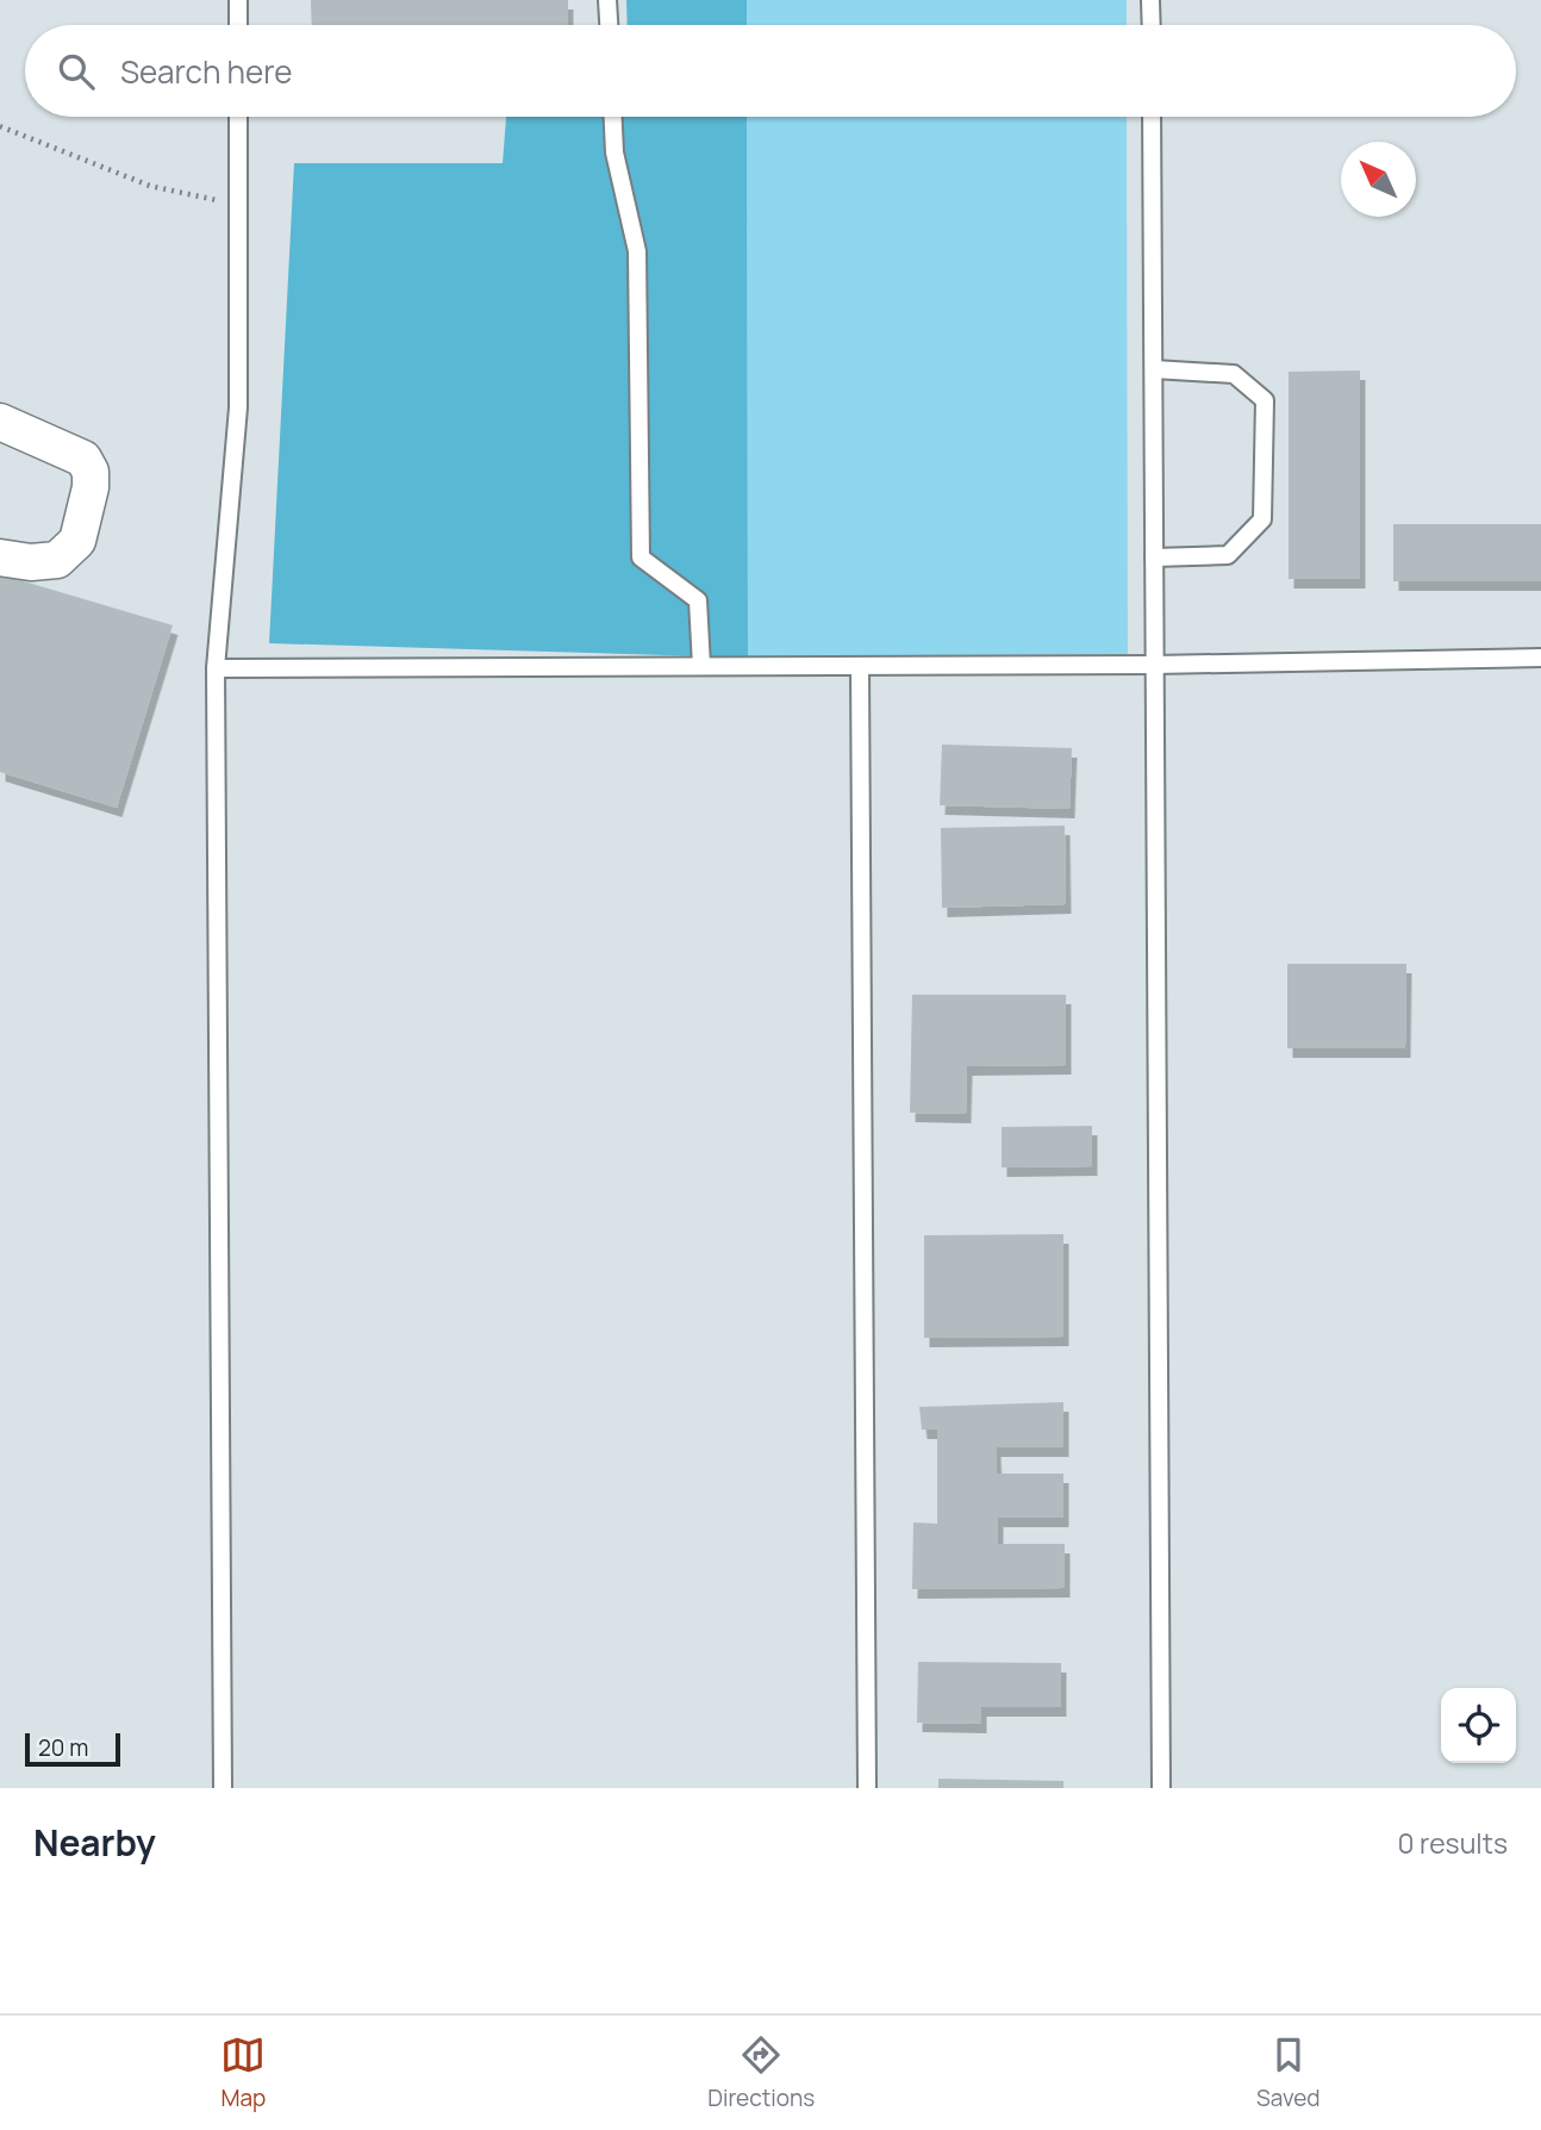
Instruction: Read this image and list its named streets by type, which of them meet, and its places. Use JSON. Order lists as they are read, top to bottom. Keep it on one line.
{"scale_bar":"20 m","north":"top left","page":{"search":"Search here","scale":"20 m","heading":["Nearby","0 results"],"nav":["Map","Directions","Saved"]}}
